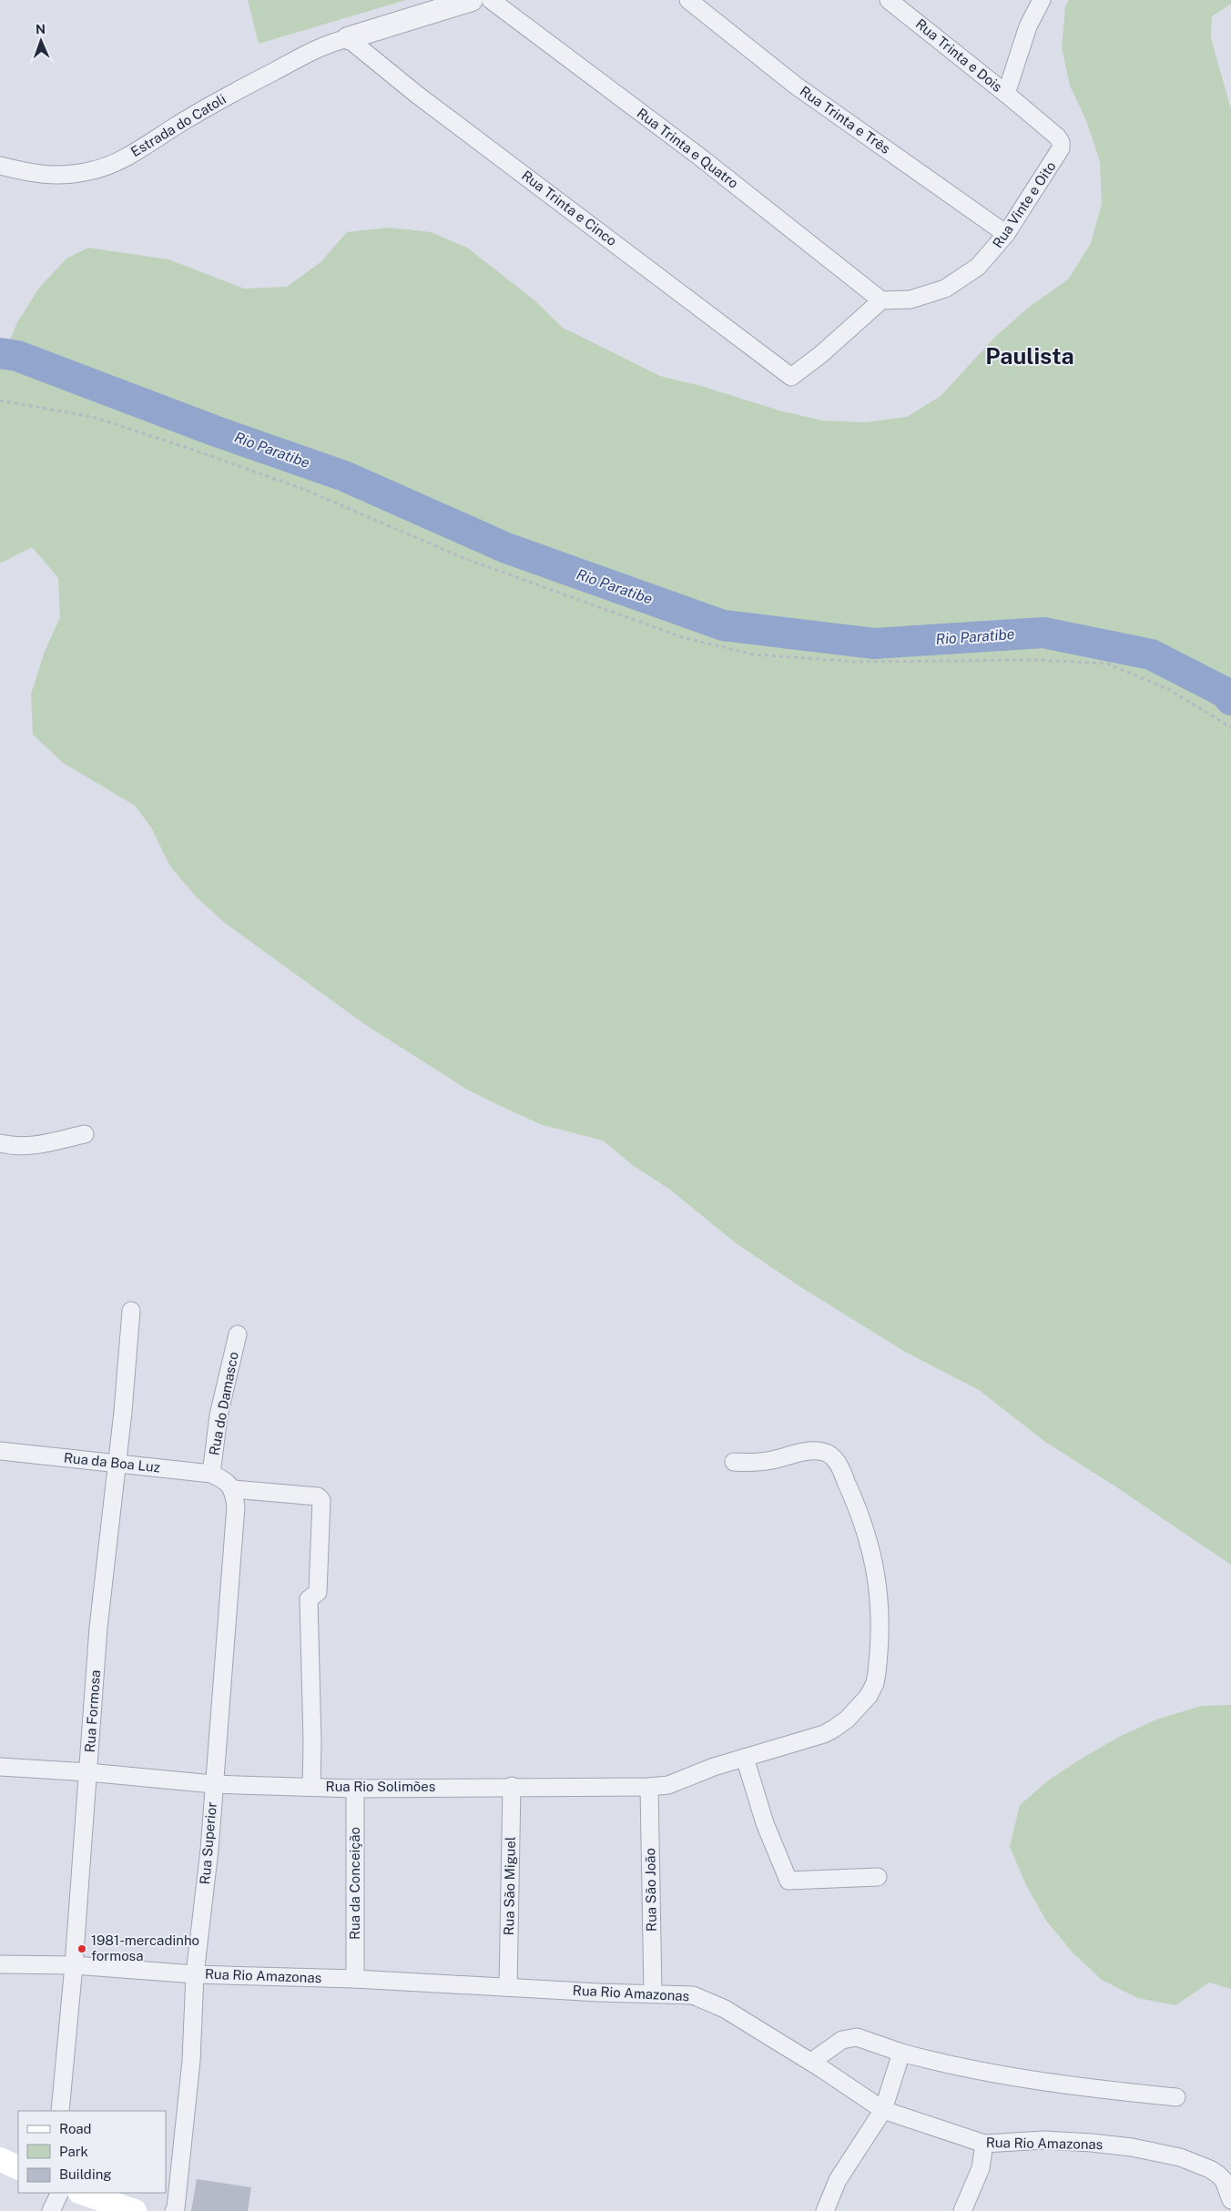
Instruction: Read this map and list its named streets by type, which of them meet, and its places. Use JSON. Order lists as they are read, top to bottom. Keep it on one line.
{"streets":{"street":["Rua Trinta e Dois","Rua Trinta e Três","Estrada do Catoli","Rua Trinta e Quatro","Rua Vinte e Oito","Rua Trinta e Cinco","Rua do Damasco","Rua da Boa Luz","Rua Formosa","Rua Rio Solimões","Rua Superior","Rua da Conceição","Rua São Miguel","Rua São João","Rua Rio Amazonas"]},"crossings":[["Rua Trinta e Dois","Rua Vinte e Oito"],["Rua Trinta e Três","Rua Vinte e Oito"],["Estrada do Catoli","Rua Trinta e Cinco"],["Rua Trinta e Quatro","Rua Vinte e Oito"],["Rua Trinta e Quatro","Rua Trinta e Cinco"],["Rua Vinte e Oito","Rua Trinta e Cinco"],["Rua do Damasco","Rua da Boa Luz"],["Rua do Damasco","Rua Superior"],["Rua da Boa Luz","Rua Formosa"],["Rua da Boa Luz","Rua Rio Solimões"],["Rua da Boa Luz","Rua Superior"],["Rua Formosa","Rua Rio Solimões"],["Rua Formosa","Rua Rio Amazonas"],["Rua Rio Solimões","Rua Superior"],["Rua Rio Solimões","Rua da Conceição"],["Rua Rio Solimões","Rua São Miguel"],["Rua Rio Solimões","Rua São João"],["Rua Superior","Rua Rio Amazonas"],["Rua da Conceição","Rua Rio Amazonas"],["Rua São Miguel","Rua Rio Amazonas"],["Rua São João","Rua Rio Amazonas"]],"districts":["Paulista"],"water":["Rio Paratibe"],"places":["1981-mercadinho formosa"],"legend":["Road","Park","Building"],"north":"top"}
